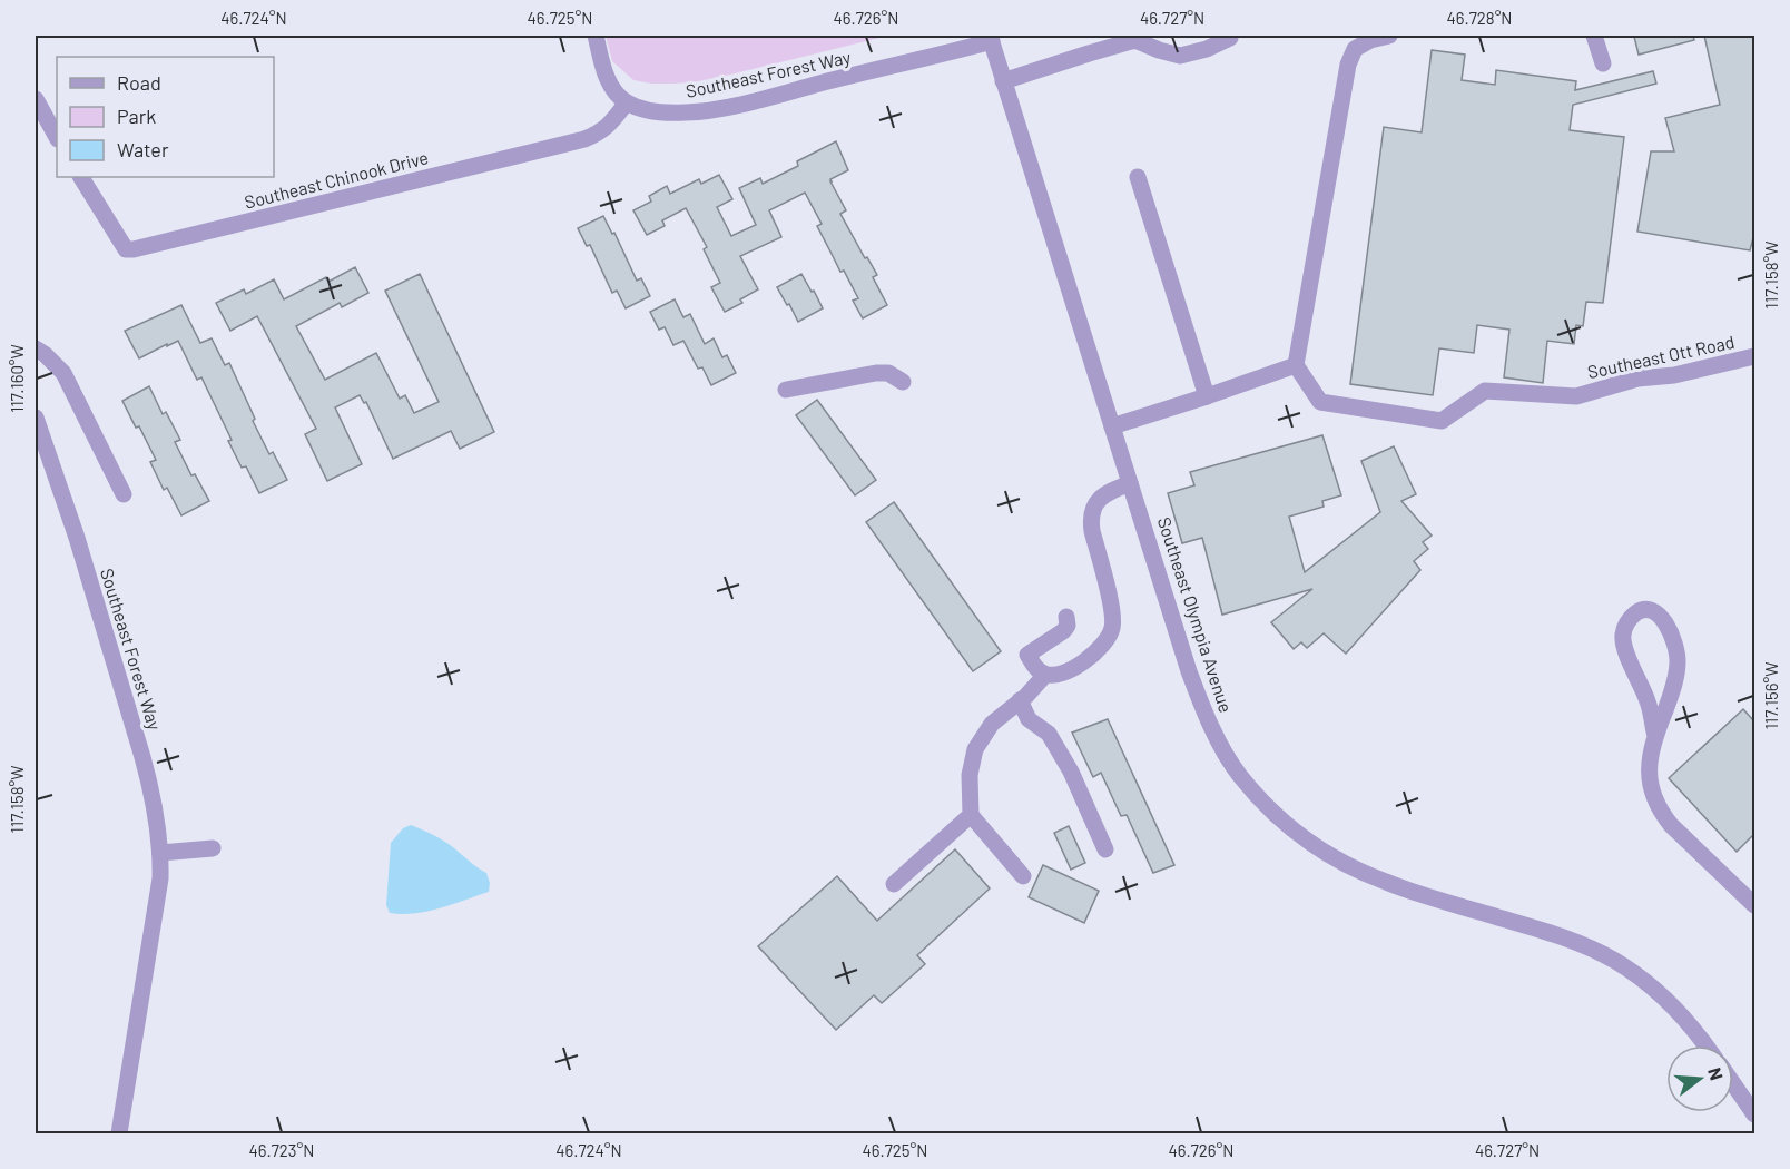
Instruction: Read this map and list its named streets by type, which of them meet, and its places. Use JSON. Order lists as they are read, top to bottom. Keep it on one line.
{"streets":{"street":["Southeast Forest Way","Southeast Chinook Drive","Southeast Ott Road","Southeast Olympia Avenue"]},"crossings":[["Southeast Forest Way","Southeast Chinook Drive"],["Southeast Forest Way","Southeast Olympia Avenue"]],"legend":["Road","Park","Water"],"north":"right","coordinates":["46.724°N","46.725°N","46.726°N","46.727°N","46.728°N","117.158°W","117.160°W","117.156°W","46.723°N"]}
